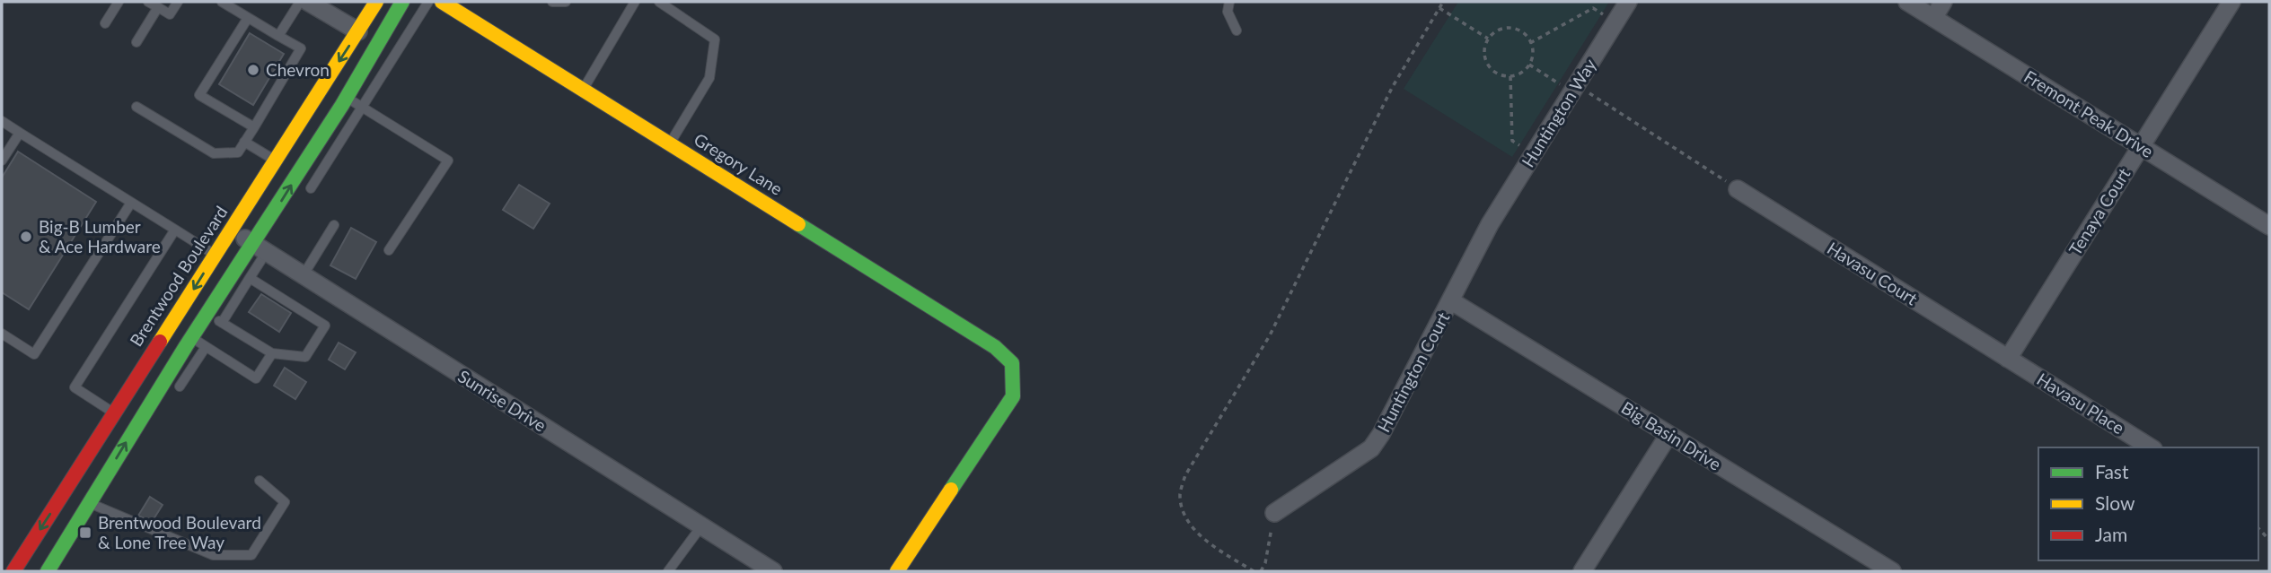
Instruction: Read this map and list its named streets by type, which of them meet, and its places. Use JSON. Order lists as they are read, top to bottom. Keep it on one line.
{"streets":{"main road":["Gregory Lane","Brentwood Boulevard"],"street":["Huntington Way","Fremont Peak Drive","Tenaya Court","Havasu Court","Huntington Court","Sunrise Drive","Havasu Place","Big Basin Drive"]},"crossings":[["Huntington Way","Huntington Court"],["Fremont Peak Drive","Tenaya Court"],["Tenaya Court","Havasu Court"],["Tenaya Court","Havasu Place"],["Havasu Court","Havasu Place"],["Brentwood Boulevard","Sunrise Drive"],["Huntington Court","Big Basin Drive"]],"places":{"other":["Chevron","Big-B Lumber & Ace Hardware"],"transit":["Brentwood Boulevard & Lone Tree Way"]},"legend":["Fast","Slow","Jam"]}
